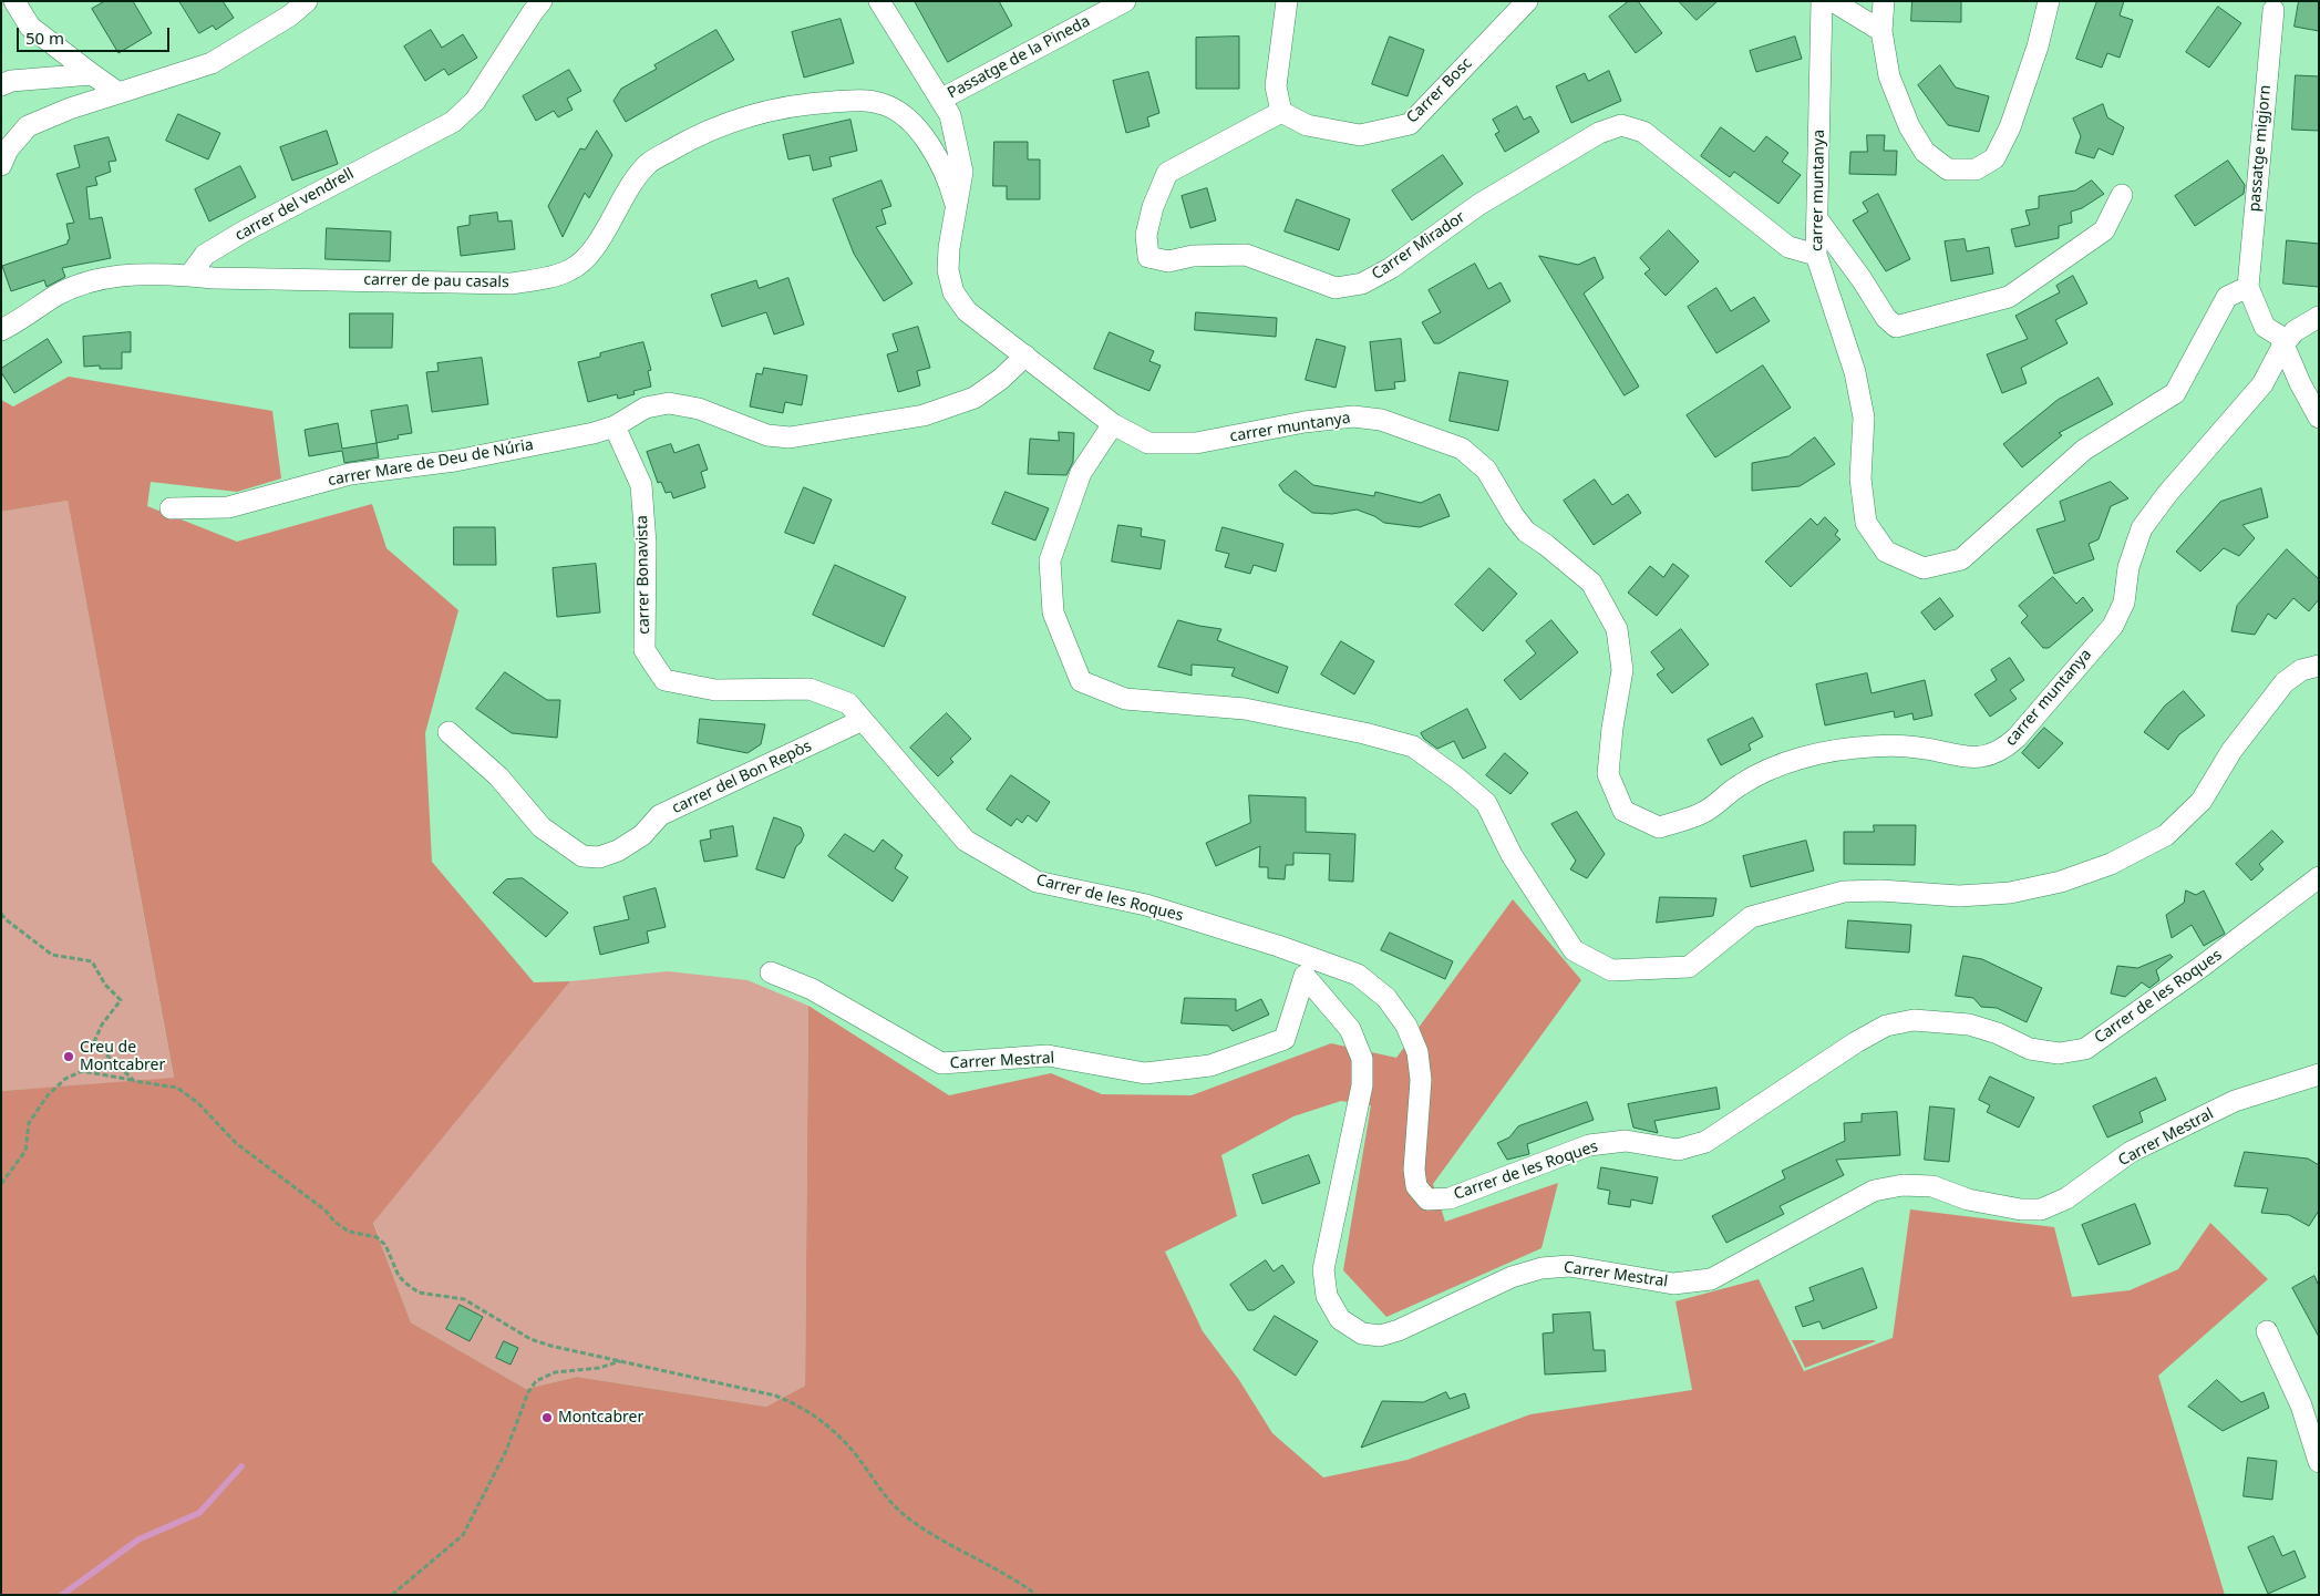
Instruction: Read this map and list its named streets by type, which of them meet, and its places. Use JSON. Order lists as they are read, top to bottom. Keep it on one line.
{"streets":{"street":["Passatge de la Pineda","Carrer Bosc","passatge migjorn","carrer muntanya","carrer del vendrell","Carrer Mirador","carrer de pau casals","carrer Mare de Deu de Núria","carrer Bonavista","carrer del Bon Repòs","Carrer de les Roques","Carrer Mestral"]},"crossings":[["Passatge de la Pineda","carrer muntanya"],["Carrer Bosc","Carrer Mirador"],["passatge migjorn","carrer muntanya"],["carrer muntanya","Carrer Mirador"],["carrer muntanya","carrer de pau casals"],["carrer muntanya","carrer Mare de Deu de Núria"],["carrer del vendrell","carrer de pau casals"],["carrer Mare de Deu de Núria","carrer Bonavista"],["carrer Bonavista","carrer del Bon Repòs"],["carrer Bonavista","Carrer de les Roques"],["carrer del Bon Repòs","Carrer de les Roques"],["Carrer de les Roques","Carrer Mestral"]],"places":["Creu de Montcabrer","Montcabrer"],"scale_bar":"50 m"}
